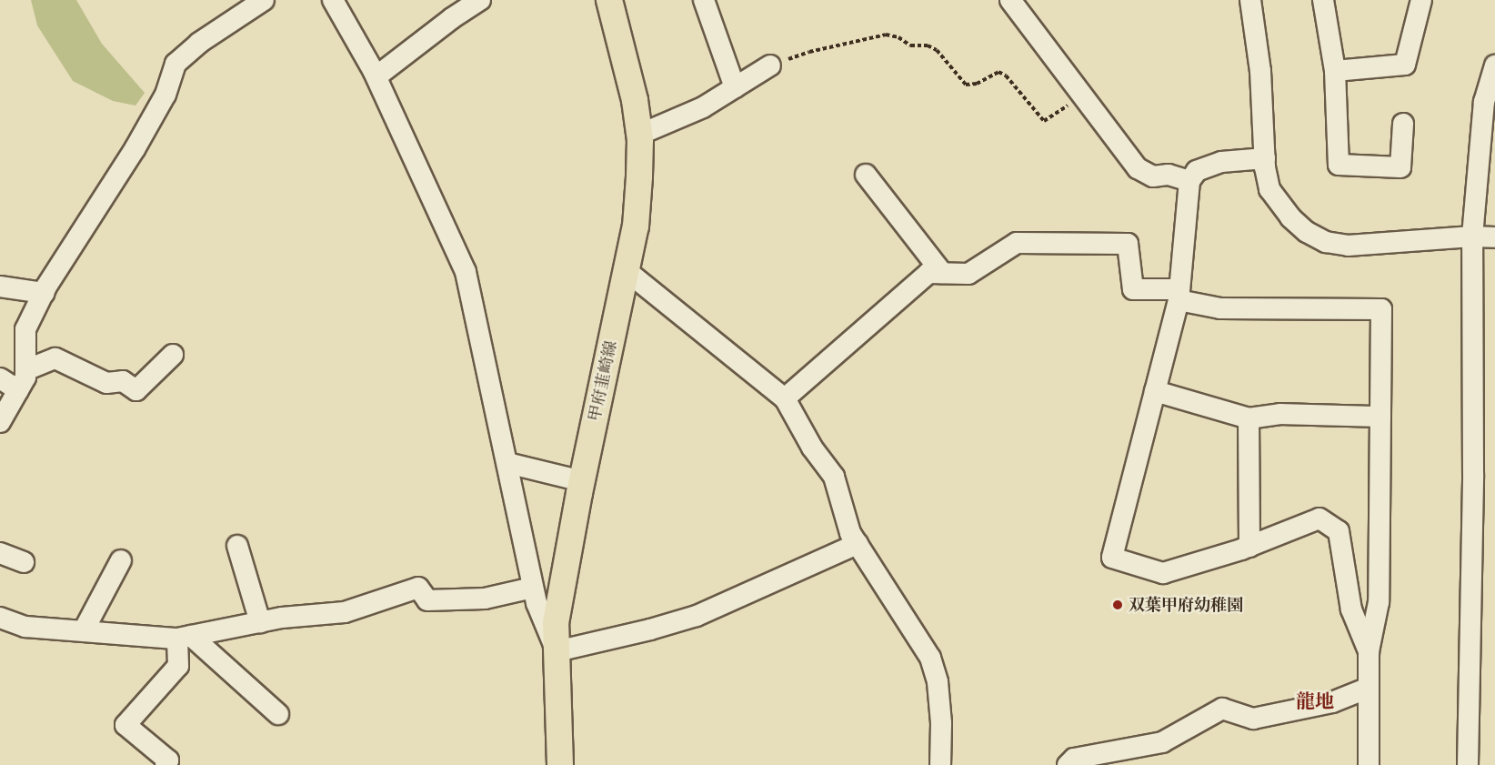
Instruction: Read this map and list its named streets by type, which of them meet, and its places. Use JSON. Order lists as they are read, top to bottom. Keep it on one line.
{"streets":{"main road":["甲府韮崎線"]},"districts":["龍地"],"places":["双葉甲府幼稚園"]}
